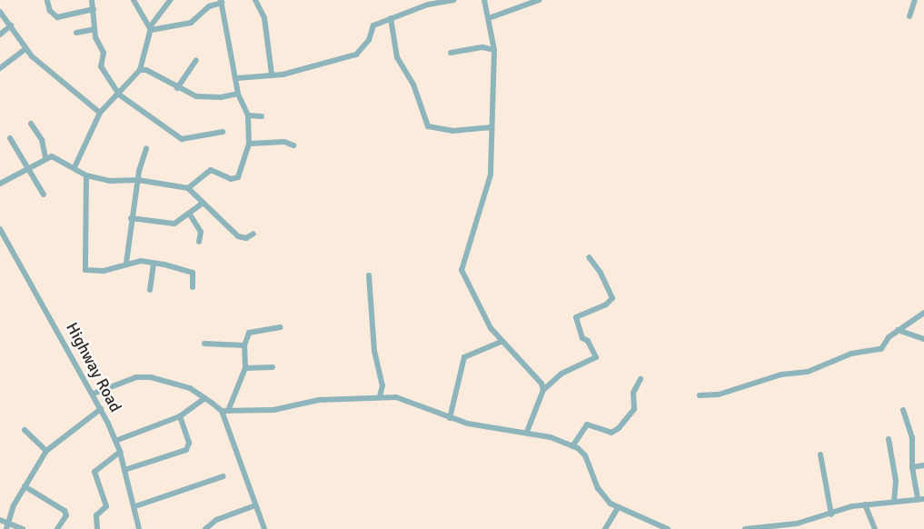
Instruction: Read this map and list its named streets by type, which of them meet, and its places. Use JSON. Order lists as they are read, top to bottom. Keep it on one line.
{"streets":{"street":["Highway Road"]}}
